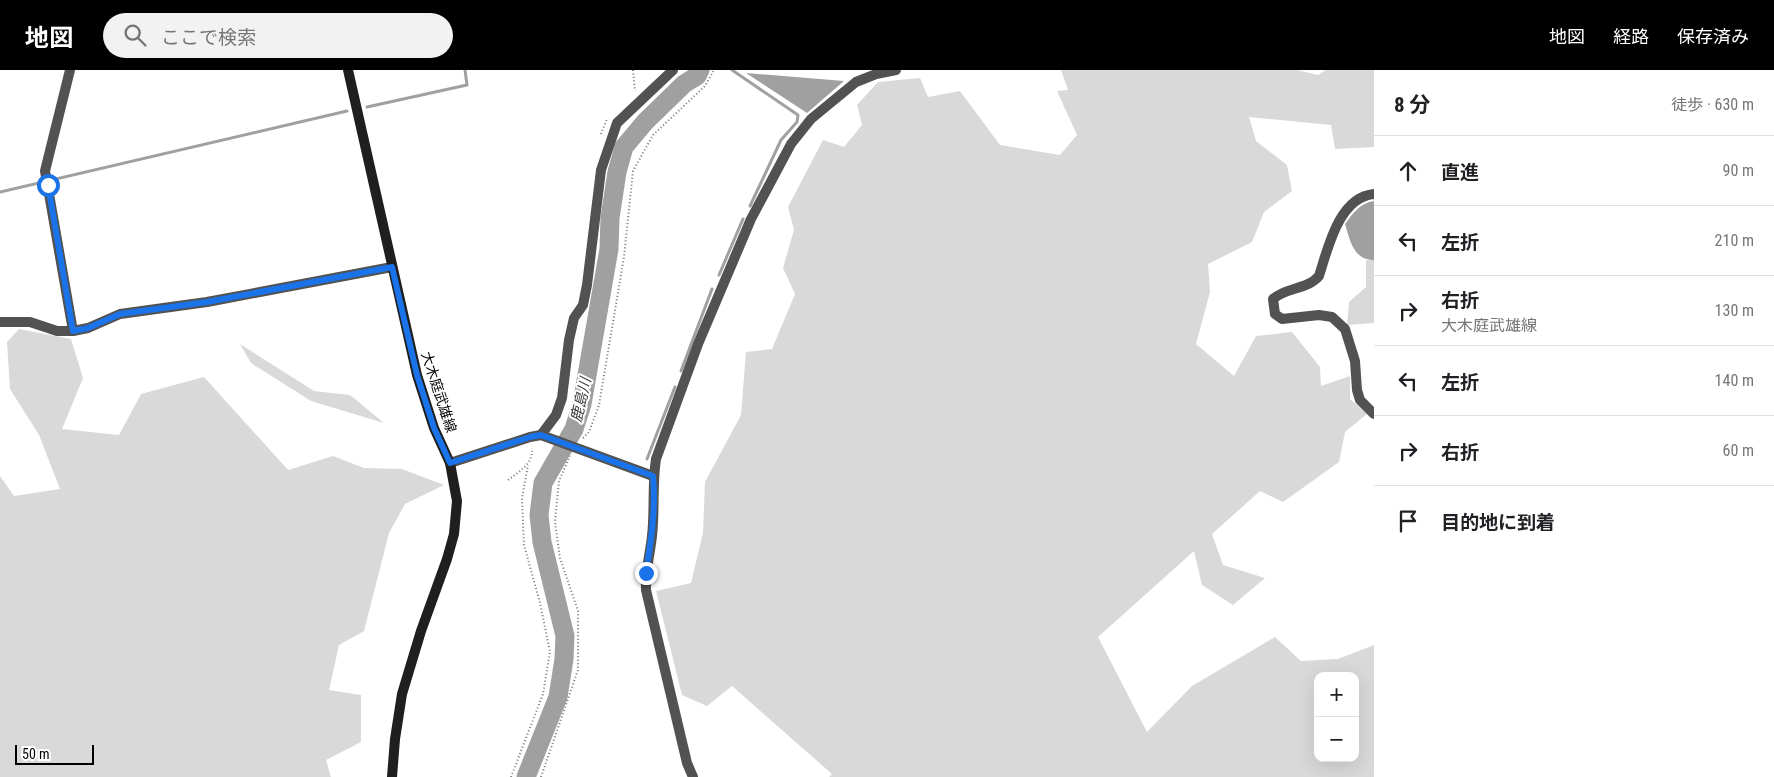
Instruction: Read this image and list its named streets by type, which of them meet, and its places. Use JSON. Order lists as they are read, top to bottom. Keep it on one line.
{"streets":{"main road":["大木庭武雄線"]},"water":["鹿島川"],"scale_bar":"50 m","page":{"header":"地図","search":"ここで検索","nav":["地図","経路","保存済み"],"heading":["8 分","徒歩 · 630 m"],"list":[["直進","90 m"],["左折","210 m"],["右折","大木庭武雄線","130 m"],["左折","140 m"],["右折","60 m"],"目的地に到着"],"map_buttons":["+","−"],"scale":"50 m"}}
